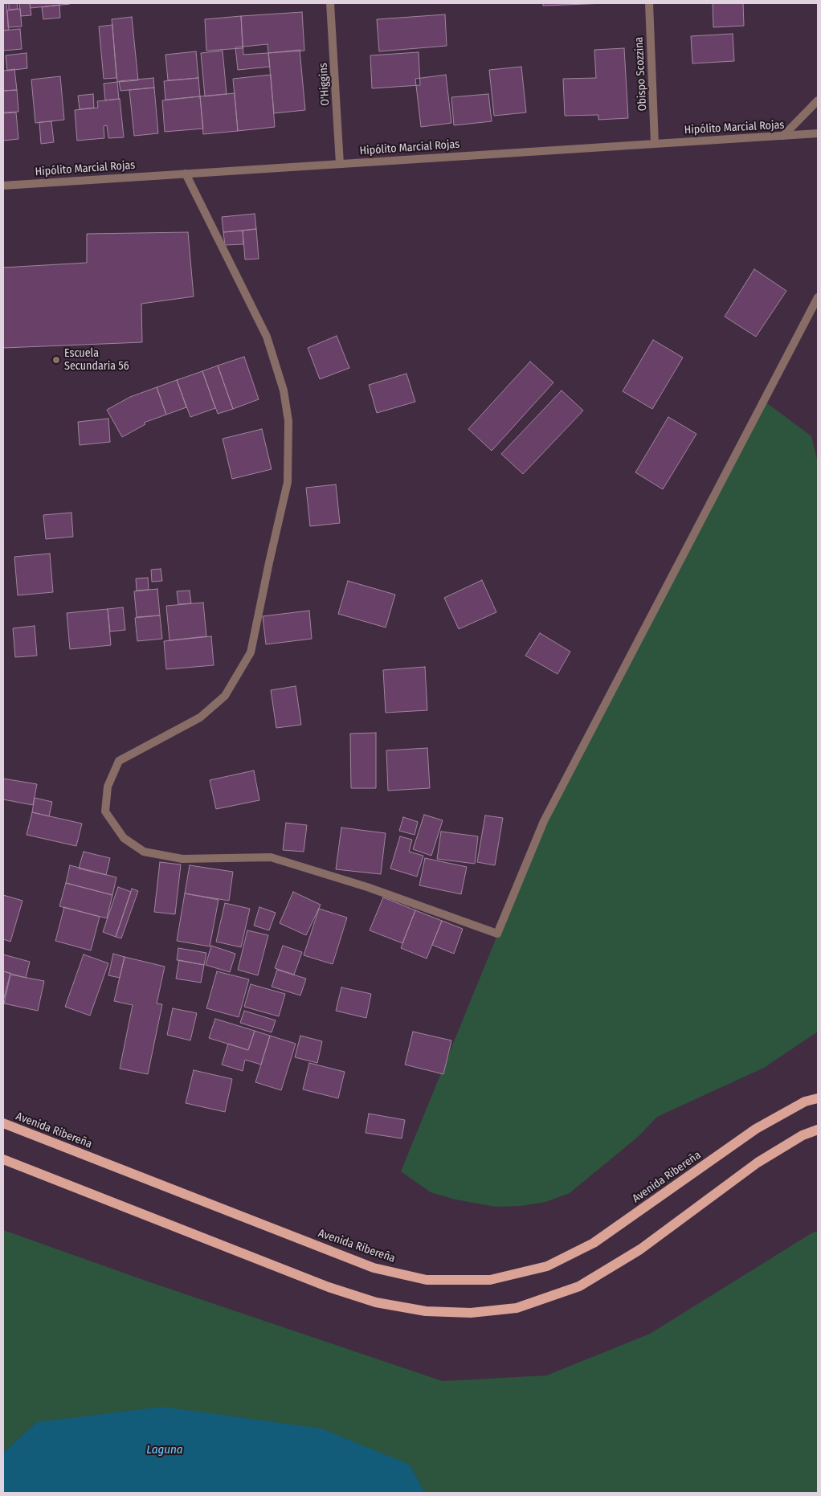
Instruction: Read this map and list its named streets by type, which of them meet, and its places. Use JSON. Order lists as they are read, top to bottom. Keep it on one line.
{"streets":{"main road":["Avenida Ribereña"],"street":["Obispo Scozzina","O'Higgins","Hipólito Marcial Rojas"]},"crossings":[["Obispo Scozzina","Hipólito Marcial Rojas"],["O'Higgins","Hipólito Marcial Rojas"]],"water":["Laguna"],"places":["Escuela Secundaria 56"]}
